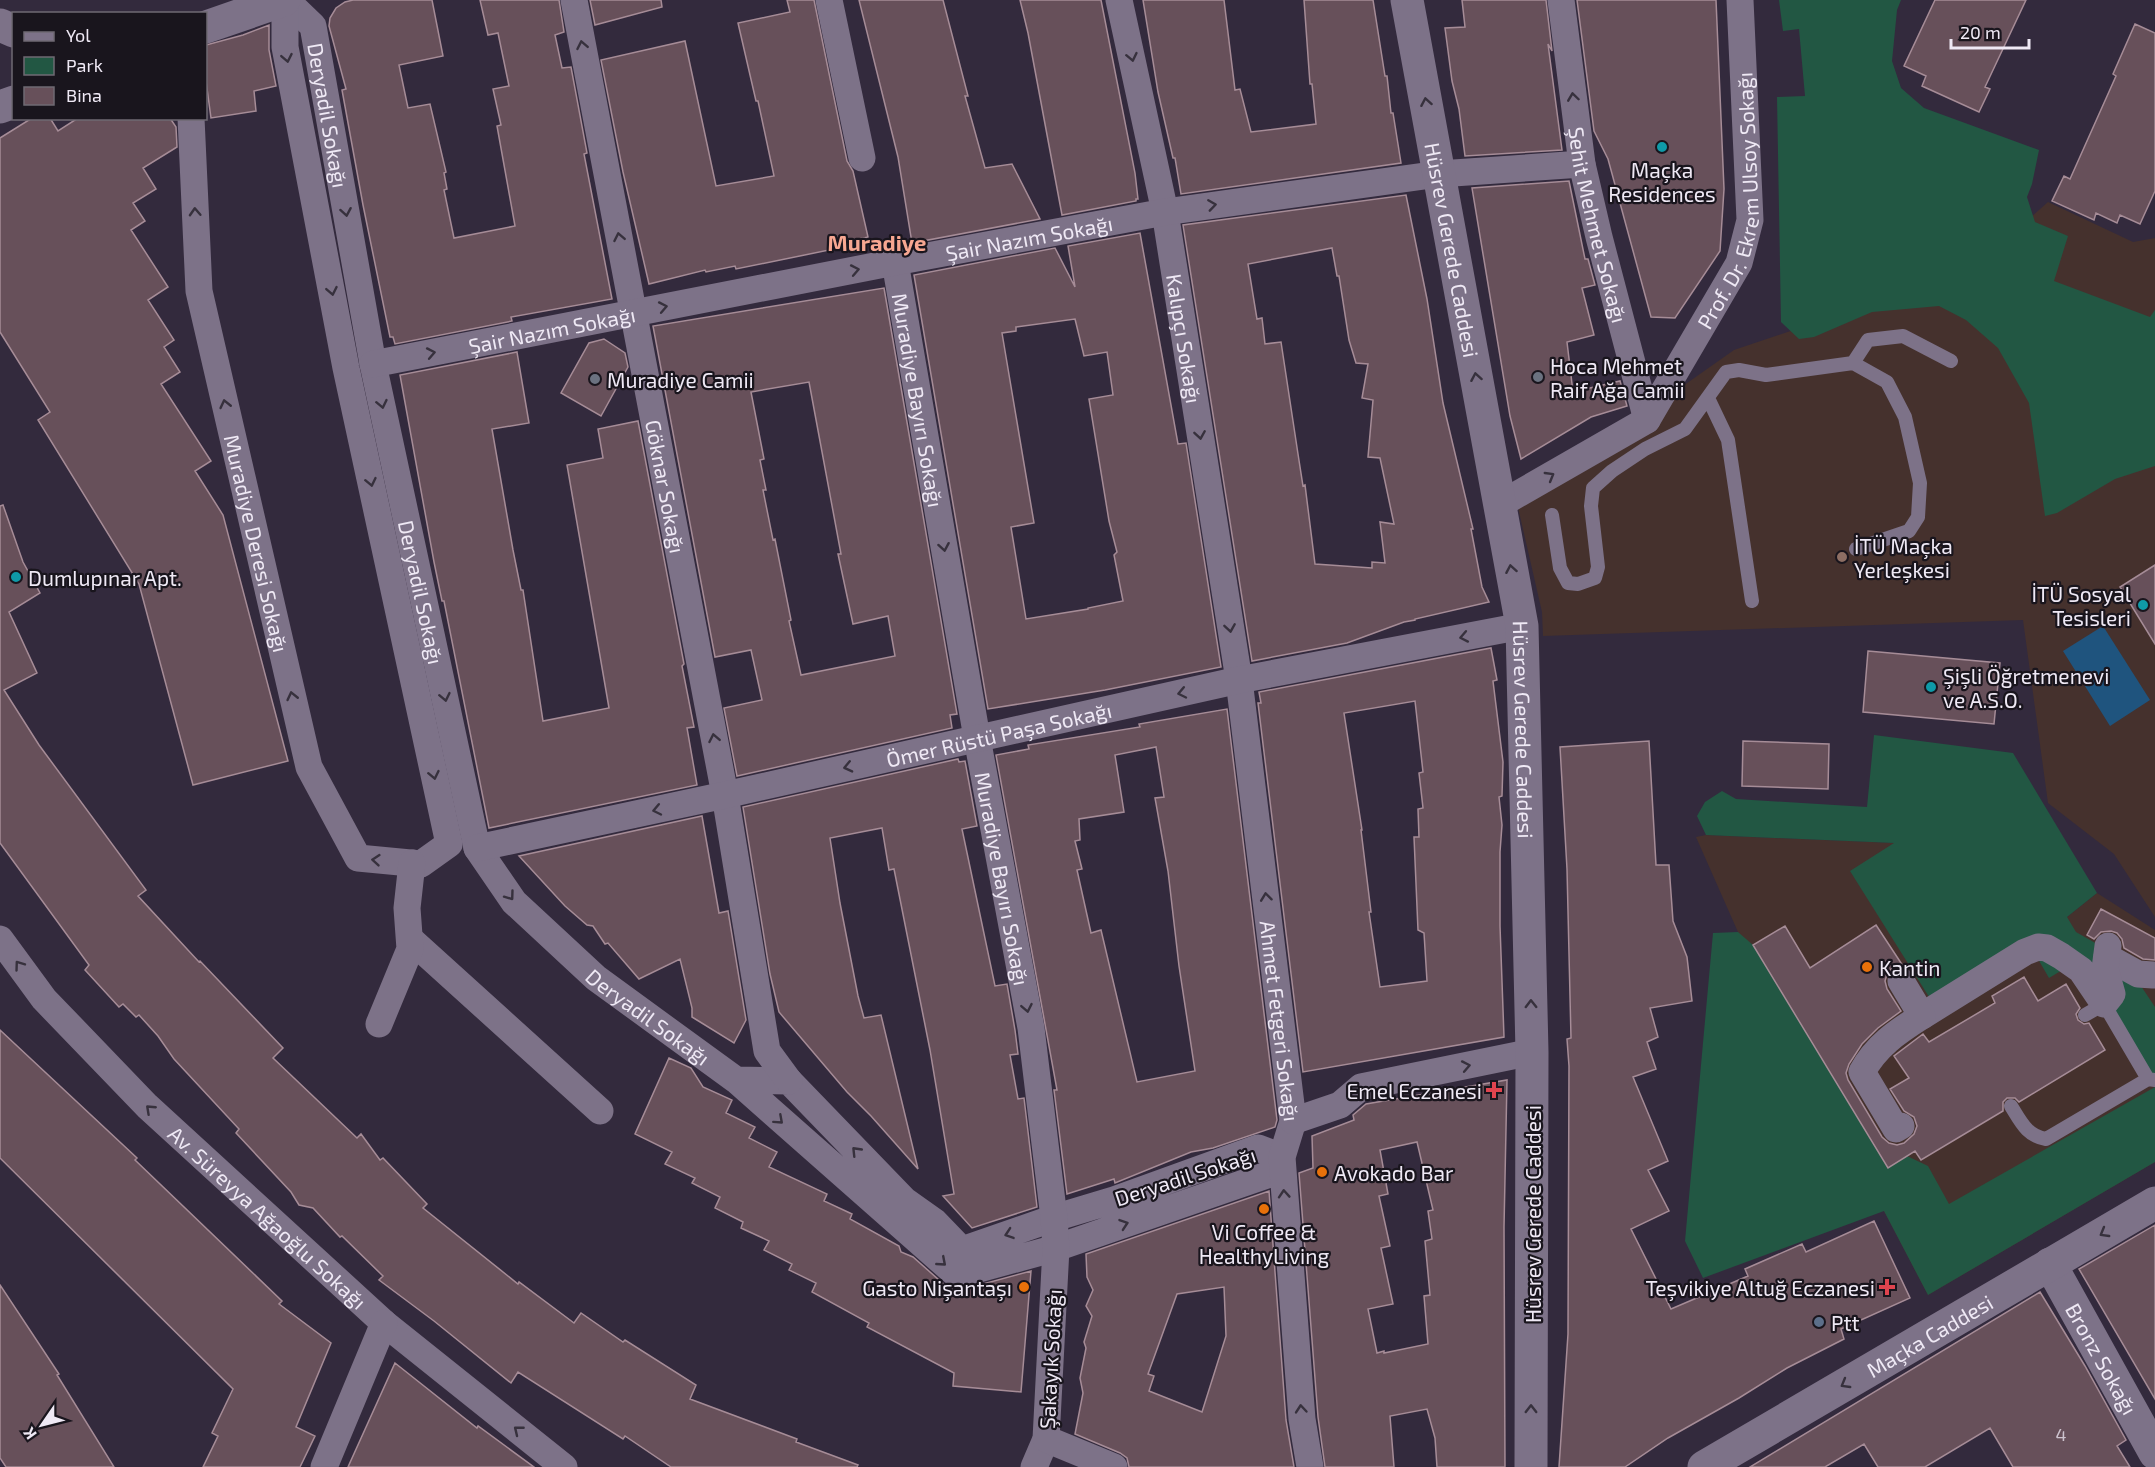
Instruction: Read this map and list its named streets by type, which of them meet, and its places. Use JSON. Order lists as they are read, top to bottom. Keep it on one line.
{"streets":{"street":["Deryadil Sokağı","Prof. Dr. Ekrem Ulsoy Sokağı","Şehit Mehmet Sokağı","Şair Nazım Sokağı","Hüsrev Gerede Caddesi","Kalıpçı Sokağı","Muradiye Bayırı Sokağı","Göknar Sokağı","Muradiye Deresi Sokağı","Ömer Rüstü Paşa Sokağı","Ahmet Fetgeri Sokağı","Av. Süreyya Ağaoğlu Sokağı","Maçka Caddesi","Şakayık Sokağı","Bronz Sokağı"]},"crossings":[["Deryadil Sokağı","Şair Nazım Sokağı"],["Deryadil Sokağı","Muradiye Bayırı Sokağı"],["Deryadil Sokağı","Göknar Sokağı"],["Deryadil Sokağı","Muradiye Deresi Sokağı"],["Deryadil Sokağı","Ömer Rüstü Paşa Sokağı"],["Deryadil Sokağı","Ahmet Fetgeri Sokağı"],["Deryadil Sokağı","Şakayık Sokağı"],["Prof. Dr. Ekrem Ulsoy Sokağı","Şehit Mehmet Sokağı"],["Şehit Mehmet Sokağı","Şair Nazım Sokağı"],["Şair Nazım Sokağı","Hüsrev Gerede Caddesi"],["Şair Nazım Sokağı","Kalıpçı Sokağı"],["Şair Nazım Sokağı","Muradiye Bayırı Sokağı"],["Şair Nazım Sokağı","Göknar Sokağı"],["Hüsrev Gerede Caddesi","Ömer Rüstü Paşa Sokağı"],["Kalıpçı Sokağı","Ömer Rüstü Paşa Sokağı"],["Kalıpçı Sokağı","Ahmet Fetgeri Sokağı"],["Muradiye Bayırı Sokağı","Ömer Rüstü Paşa Sokağı"],["Muradiye Bayırı Sokağı","Şakayık Sokağı"],["Göknar Sokağı","Ömer Rüstü Paşa Sokağı"],["Ömer Rüstü Paşa Sokağı","Ahmet Fetgeri Sokağı"],["Maçka Caddesi","Bronz Sokağı"]],"one_way":["Şehit Mehmet Sokağı","Şair Nazım Sokağı","Hüsrev Gerede Caddesi","Kalıpçı Sokağı","Muradiye Bayırı Sokağı","Göknar Sokağı","Muradiye Deresi Sokağı","Ömer Rüstü Paşa Sokağı","Ahmet Fetgeri Sokağı","Av. Süreyya Ağaoğlu Sokağı","Maçka Caddesi"],"districts":["Muradiye"],"places":{"other":["Maçka Residences","Hoca Mehmet Raif Ağa Camii","Muradiye Camii","İTÜ Maçka Yerleşkesi","Dumlupınar Apt.","İTÜ Sosyal Tesisleri","Şişli Öğretmenevi ve A.S.O.","Kantin","Avokado Bar","Vi Coffee & HealthyLiving","Gasto Nişantaşı","Ptt"],"health":["Emel Eczanesi","Teşvikiye Altuğ Eczanesi"]},"house_numbers":["4"],"legend":["Yol","Park","Bina"],"scale_bar":"20 m","north":"bottom left"}
